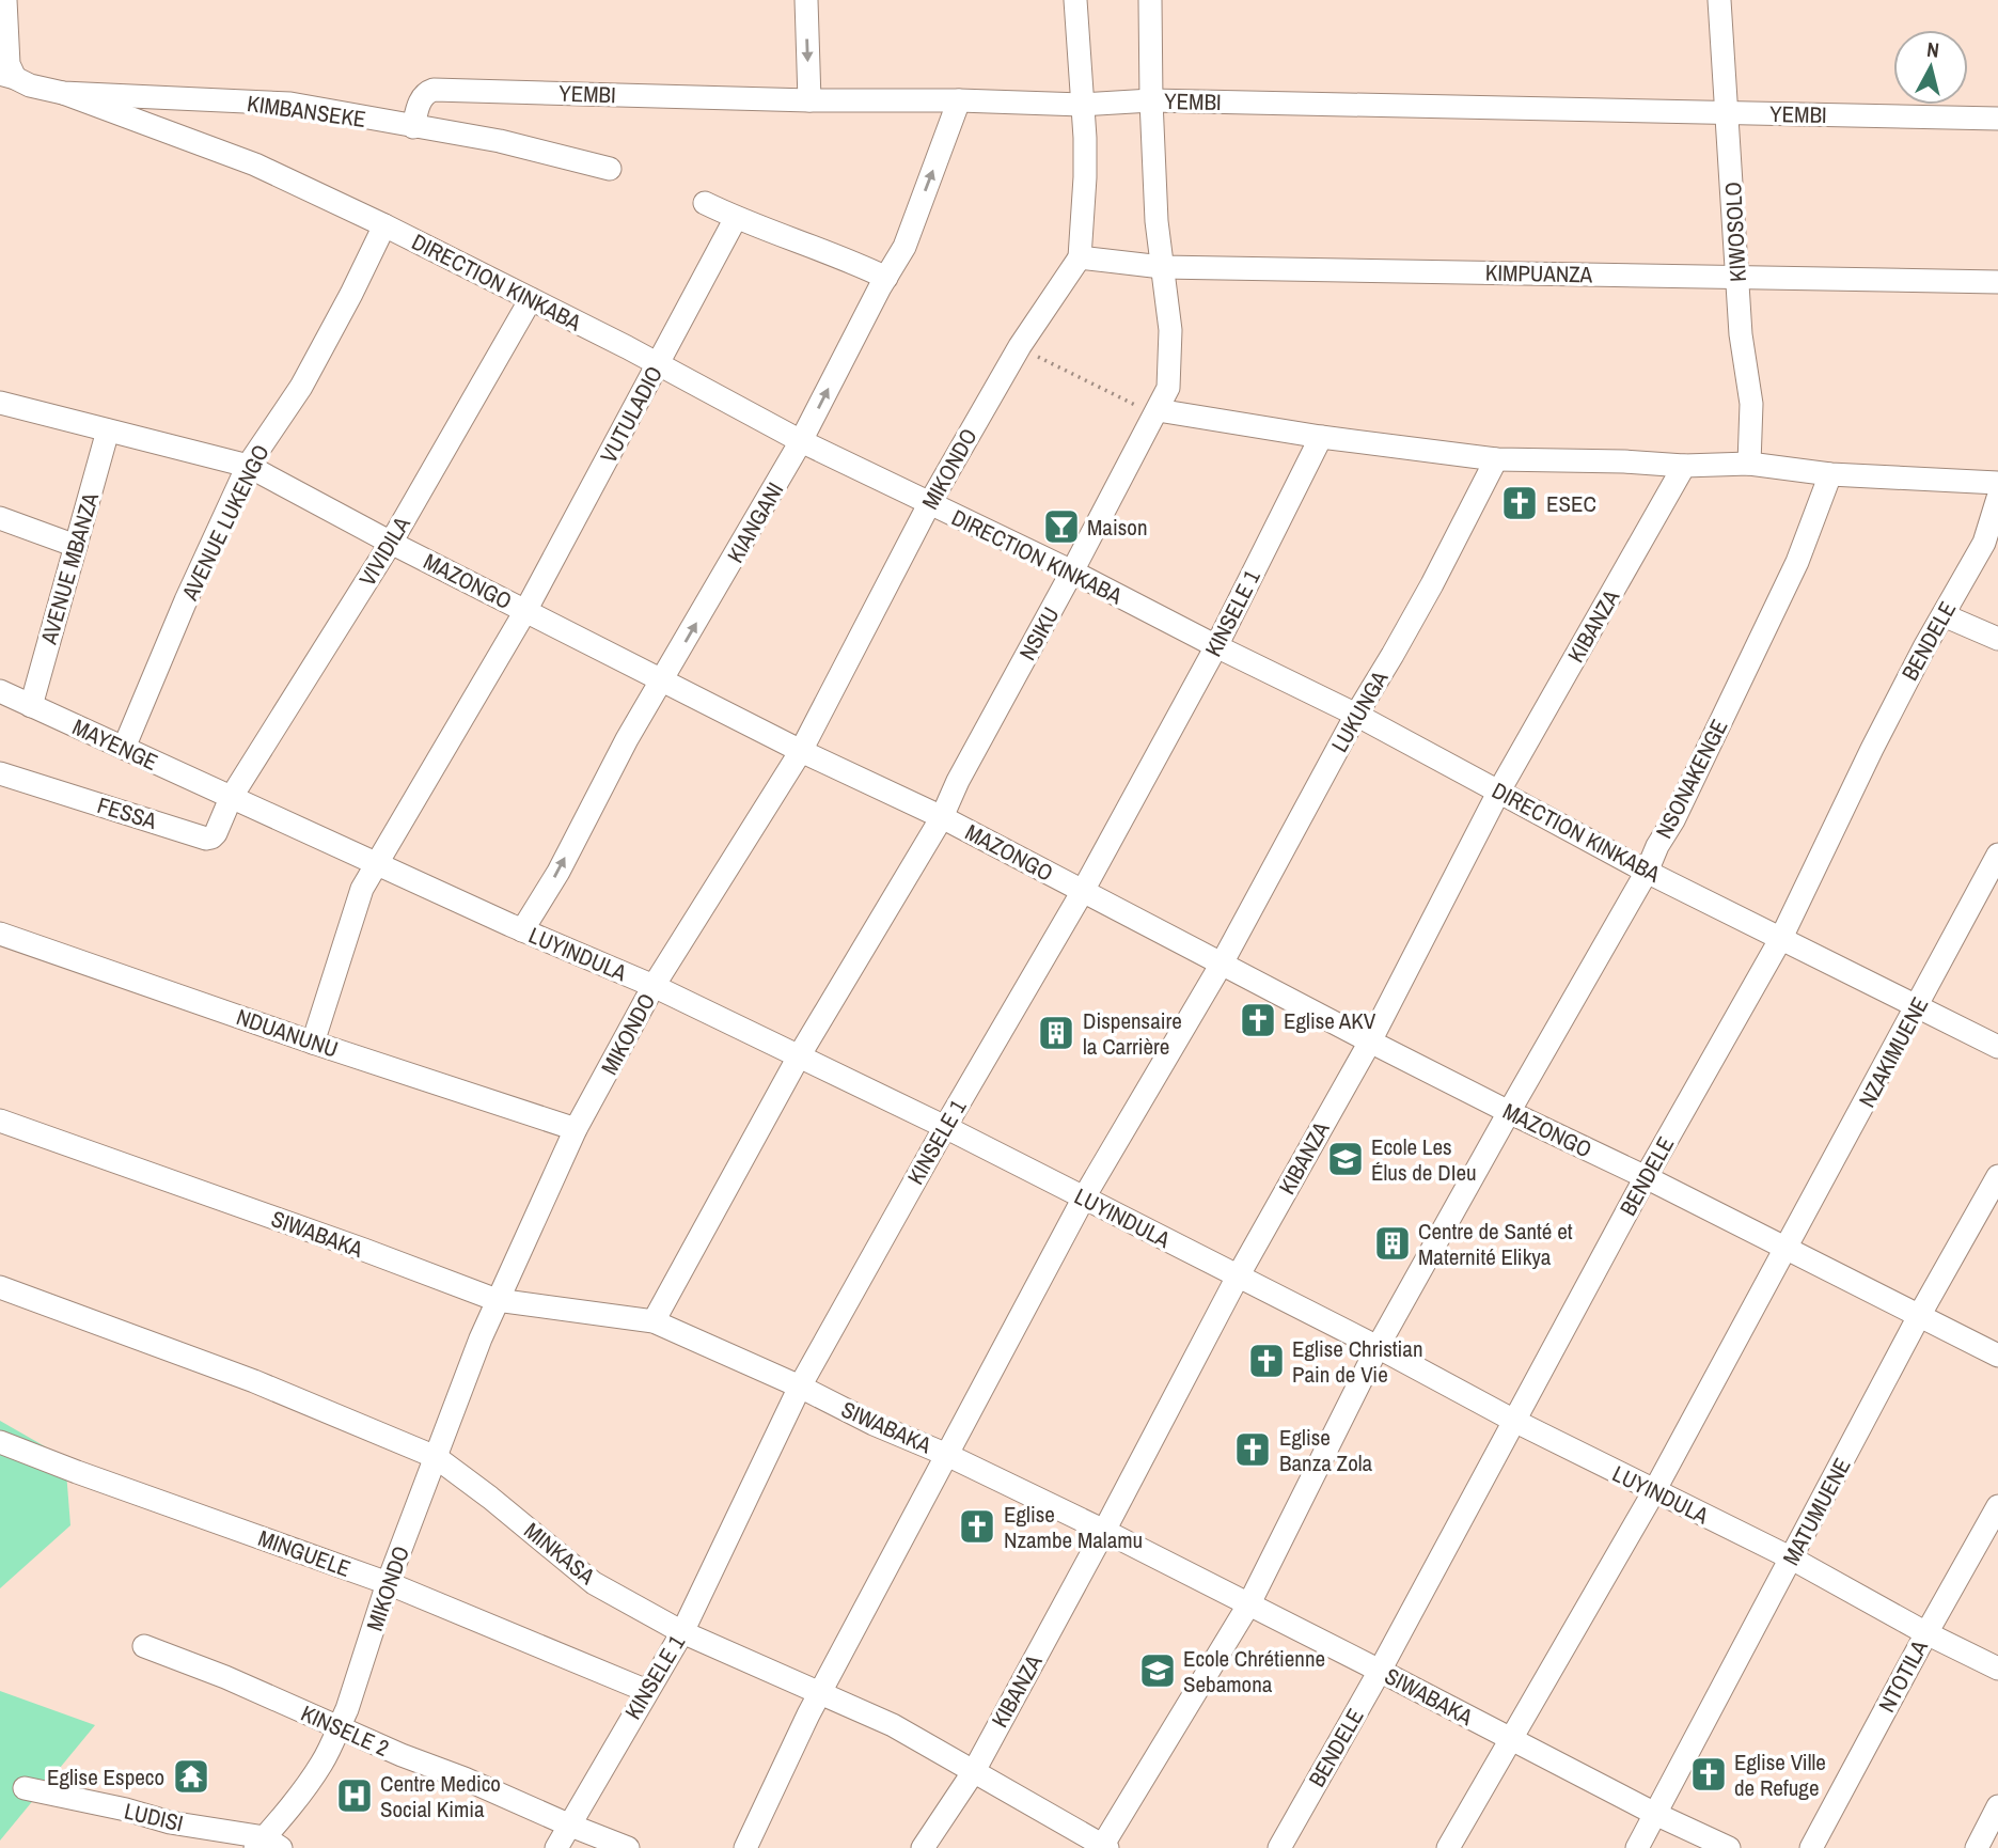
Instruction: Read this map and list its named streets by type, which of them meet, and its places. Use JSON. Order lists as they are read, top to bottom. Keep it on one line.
{"streets":{"street":["YEMBI","KIMBANSEKE","KIWOSOLO","KIMPUANZA","DIRECTION KINKABA","VUTULADIO","MIKONDO","AVENUE LUKENGO","KIANGANI","VIVIDILA","AVENUE MBANZA","MAZONGO","KINSELE 1","KIBANZA","NSIKU","BENDELE","LUKUNGA","MAYENGE","NSONAKENGE","FESSA","LUYINDULA","NDUANUNU","NZAKIMUENE","SIWABAKA","MATUMUENE","MINGUELE","MINKASA","NTOTILA","KINSELE 2","LUDISI"]},"crossings":[["YEMBI","KIMBANSEKE"],["YEMBI","KIWOSOLO"],["YEMBI","KIANGANI"],["YEMBI","NSIKU"],["KIMBANSEKE","DIRECTION KINKABA"],["KIWOSOLO","KIMPUANZA"],["KIMPUANZA","MIKONDO"],["KIMPUANZA","NSIKU"],["DIRECTION KINKABA","VUTULADIO"],["DIRECTION KINKABA","MIKONDO"],["DIRECTION KINKABA","AVENUE LUKENGO"],["DIRECTION KINKABA","KIANGANI"],["DIRECTION KINKABA","VIVIDILA"],["DIRECTION KINKABA","KINSELE 1"],["DIRECTION KINKABA","KIBANZA"],["DIRECTION KINKABA","NSIKU"],["DIRECTION KINKABA","BENDELE"],["DIRECTION KINKABA","LUKUNGA"],["DIRECTION KINKABA","NSONAKENGE"],["DIRECTION KINKABA","NZAKIMUENE"],["VUTULADIO","MAZONGO"],["VUTULADIO","LUYINDULA"],["VUTULADIO","NDUANUNU"],["MIKONDO","MAZONGO"],["MIKONDO","LUYINDULA"],["MIKONDO","NDUANUNU"],["MIKONDO","SIWABAKA"],["MIKONDO","MINGUELE"],["MIKONDO","MINKASA"],["MIKONDO","KINSELE 2"],["MIKONDO","LUDISI"],["AVENUE LUKENGO","MAZONGO"],["AVENUE LUKENGO","MAYENGE"],["KIANGANI","MAZONGO"],["KIANGANI","LUYINDULA"],["VIVIDILA","MAZONGO"],["VIVIDILA","MAYENGE"],["VIVIDILA","FESSA"],["VIVIDILA","LUYINDULA"],["AVENUE MBANZA","MAZONGO"],["AVENUE MBANZA","MAYENGE"],["MAZONGO","KINSELE 1"],["MAZONGO","KIBANZA"],["MAZONGO","NSIKU"],["MAZONGO","BENDELE"],["MAZONGO","LUKUNGA"],["MAZONGO","NSONAKENGE"],["MAZONGO","NZAKIMUENE"],["MAZONGO","MATUMUENE"],["KINSELE 1","LUYINDULA"],["KINSELE 1","SIWABAKA"],["KINSELE 1","MINGUELE"],["KINSELE 1","MINKASA"],["KINSELE 1","KINSELE 2"],["KIBANZA","LUYINDULA"],["KIBANZA","SIWABAKA"],["KIBANZA","MINKASA"],["NSIKU","LUYINDULA"],["NSIKU","SIWABAKA"],["BENDELE","LUYINDULA"],["BENDELE","SIWABAKA"],["LUKUNGA","LUYINDULA"],["LUKUNGA","SIWABAKA"],["LUKUNGA","MINKASA"],["MAYENGE","FESSA"],["MAYENGE","LUYINDULA"],["NSONAKENGE","LUYINDULA"],["NSONAKENGE","SIWABAKA"],["NSONAKENGE","MINKASA"],["FESSA","LUYINDULA"],["LUYINDULA","NZAKIMUENE"],["LUYINDULA","MATUMUENE"],["LUYINDULA","NTOTILA"],["NZAKIMUENE","SIWABAKA"],["SIWABAKA","MATUMUENE"]],"one_way":["KIANGANI"],"places":{"church":["ESEC","Eglise AKV","Eglise Christian Pain de Vie","Eglise Banza Zola","Eglise Nzambe Malamu","Eglise Ville de Refuge"],"bar":["Maison"],"building":["Dispensaire la Carrière","Centre de Santé et Maternité Elikya"],"school or university":["Ecole Les Élus de DIeu","Ecole Chrétienne Sebamona"],"temple":["Eglise Especo"],"hospital":["Centre Medico Social Kimia"]},"north":"top"}
